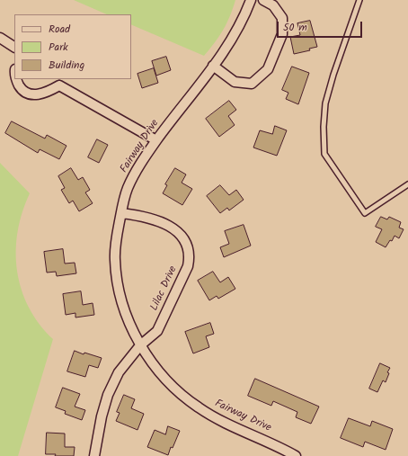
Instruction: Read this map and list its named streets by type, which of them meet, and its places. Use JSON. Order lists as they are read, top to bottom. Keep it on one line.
{"streets":{"street":["Fairway Drive","Lilac Drive"]},"crossings":[["Fairway Drive","Lilac Drive"]],"legend":["Road","Park","Building"],"scale_bar":"50 m"}
